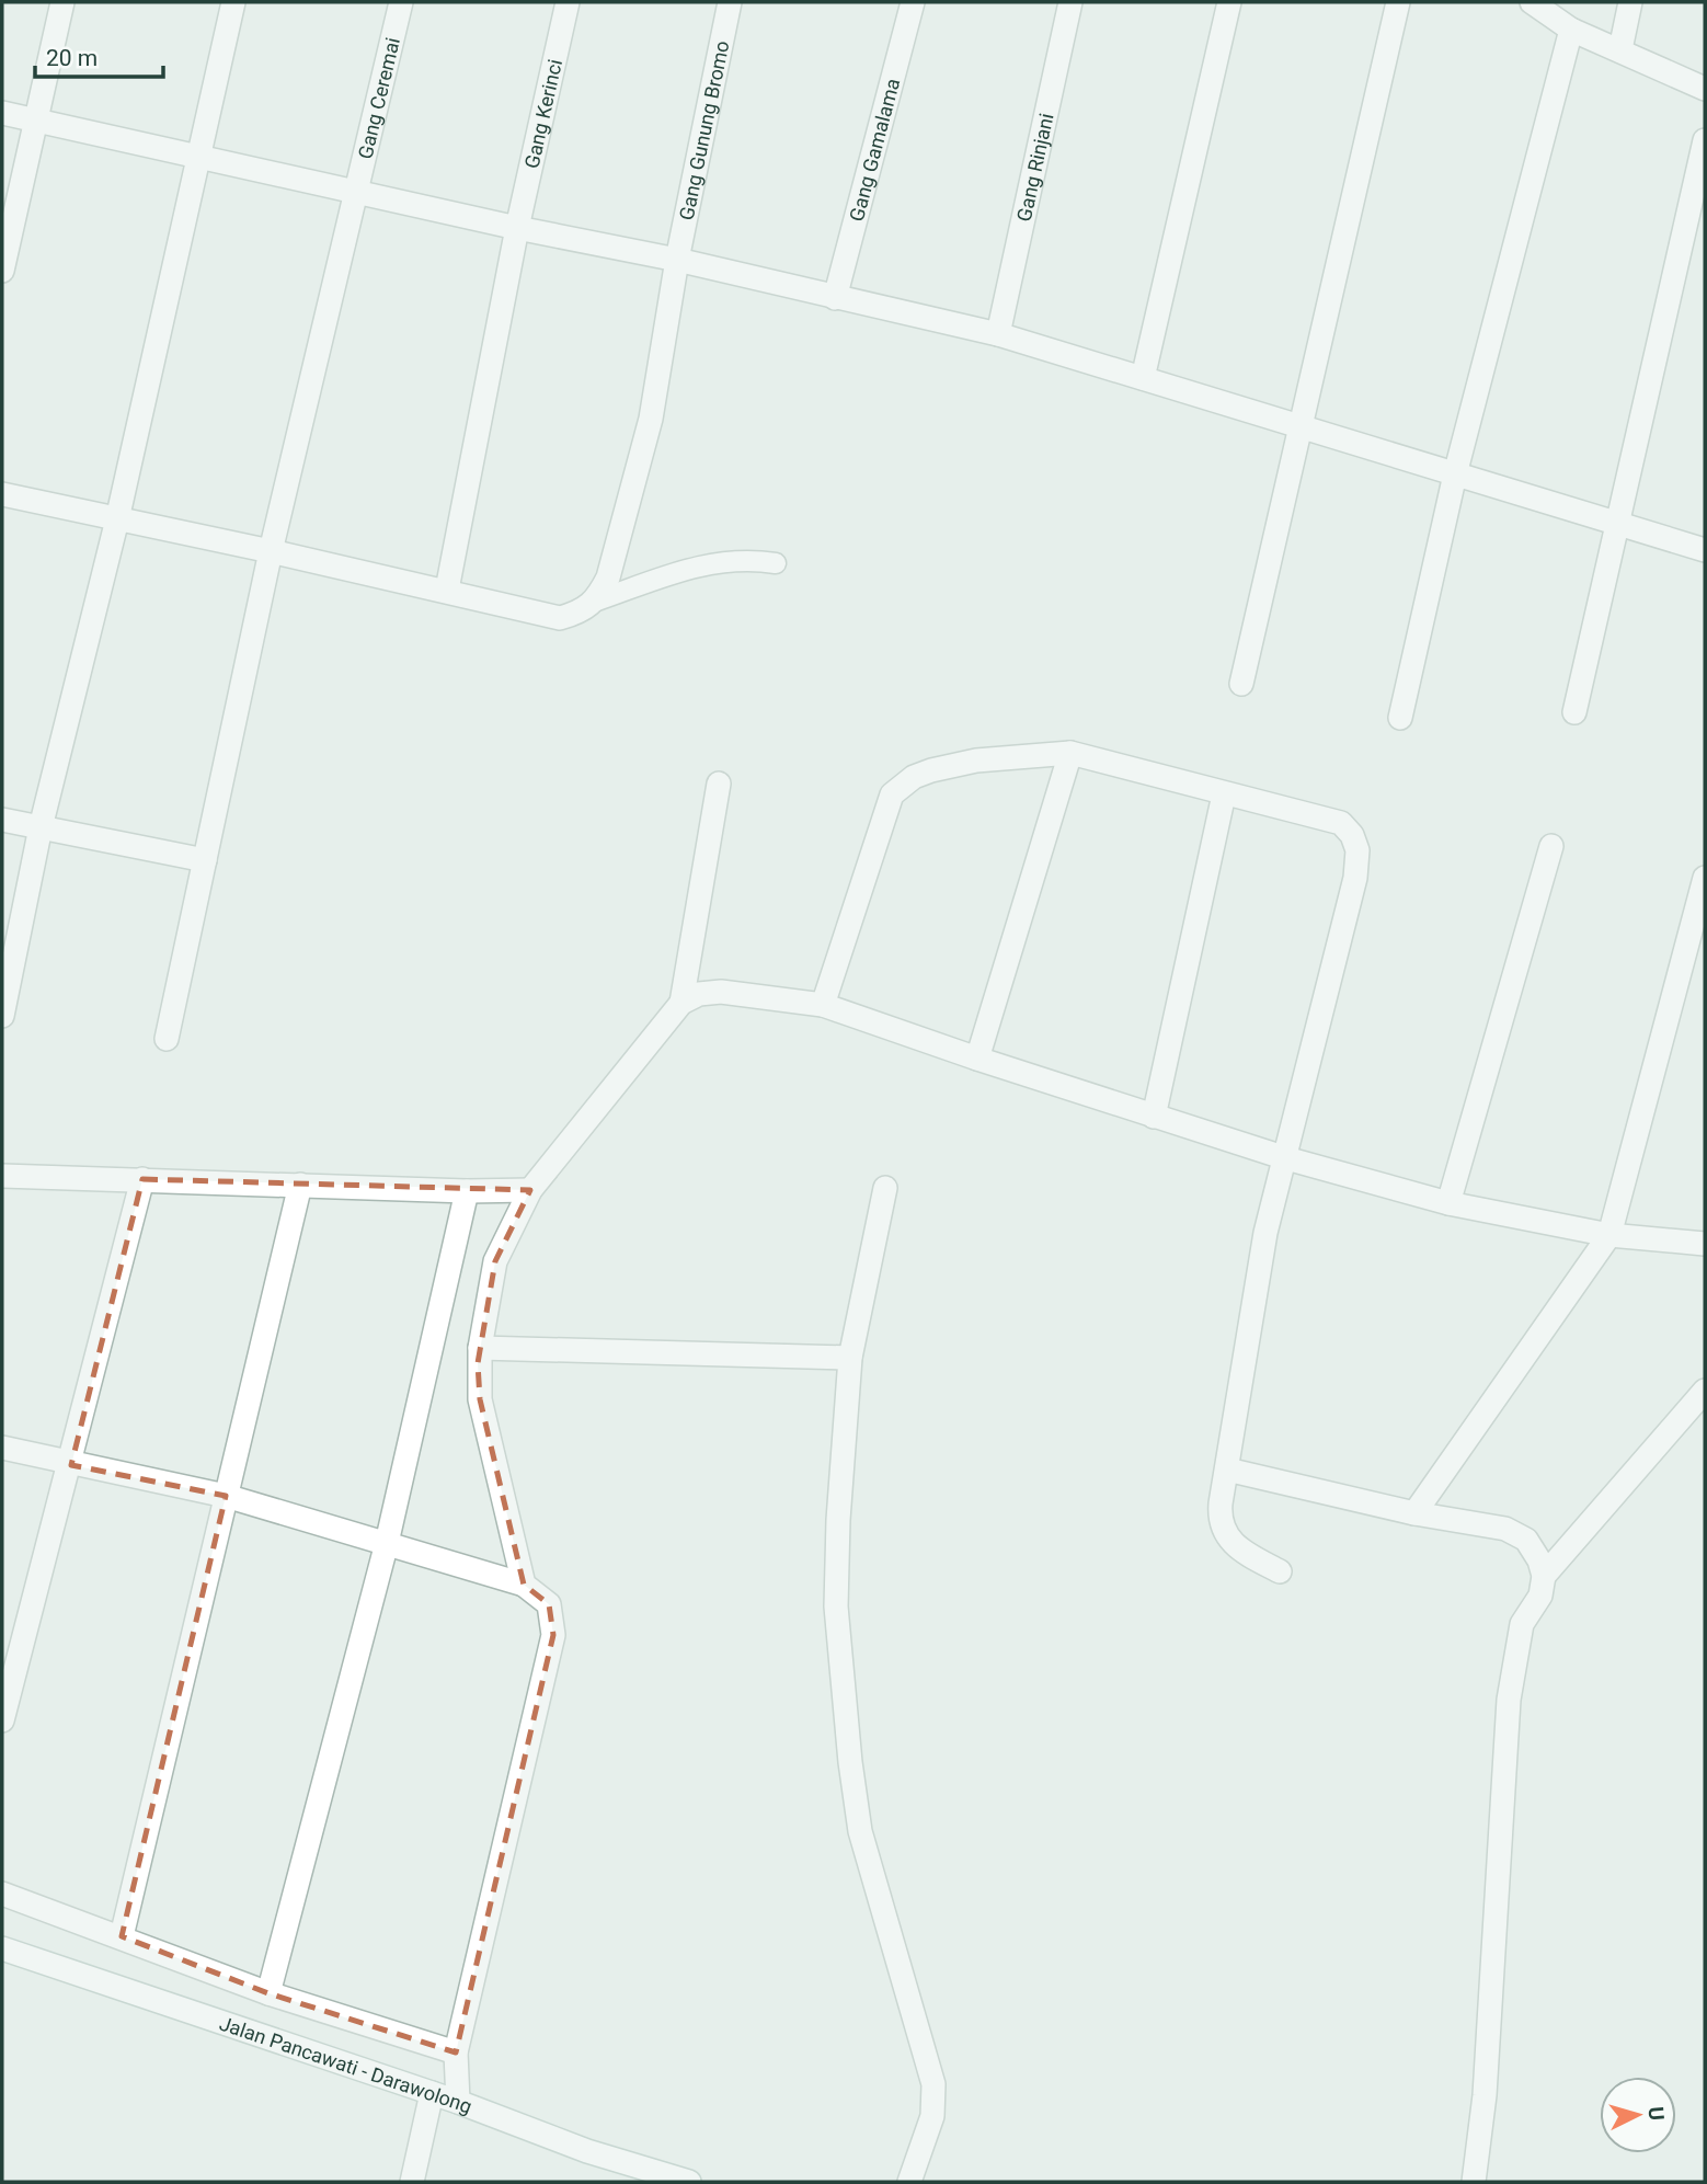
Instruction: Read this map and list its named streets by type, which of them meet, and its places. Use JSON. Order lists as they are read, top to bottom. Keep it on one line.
{"streets":{"street":["Gang Ceremai","Gang Kerinci","Gang Gunung Bromo","Gang Gamalama","Gang Rinjani","Jalan Pancawati - Darawolong"]},"scale_bar":"20 m","north":"right"}
